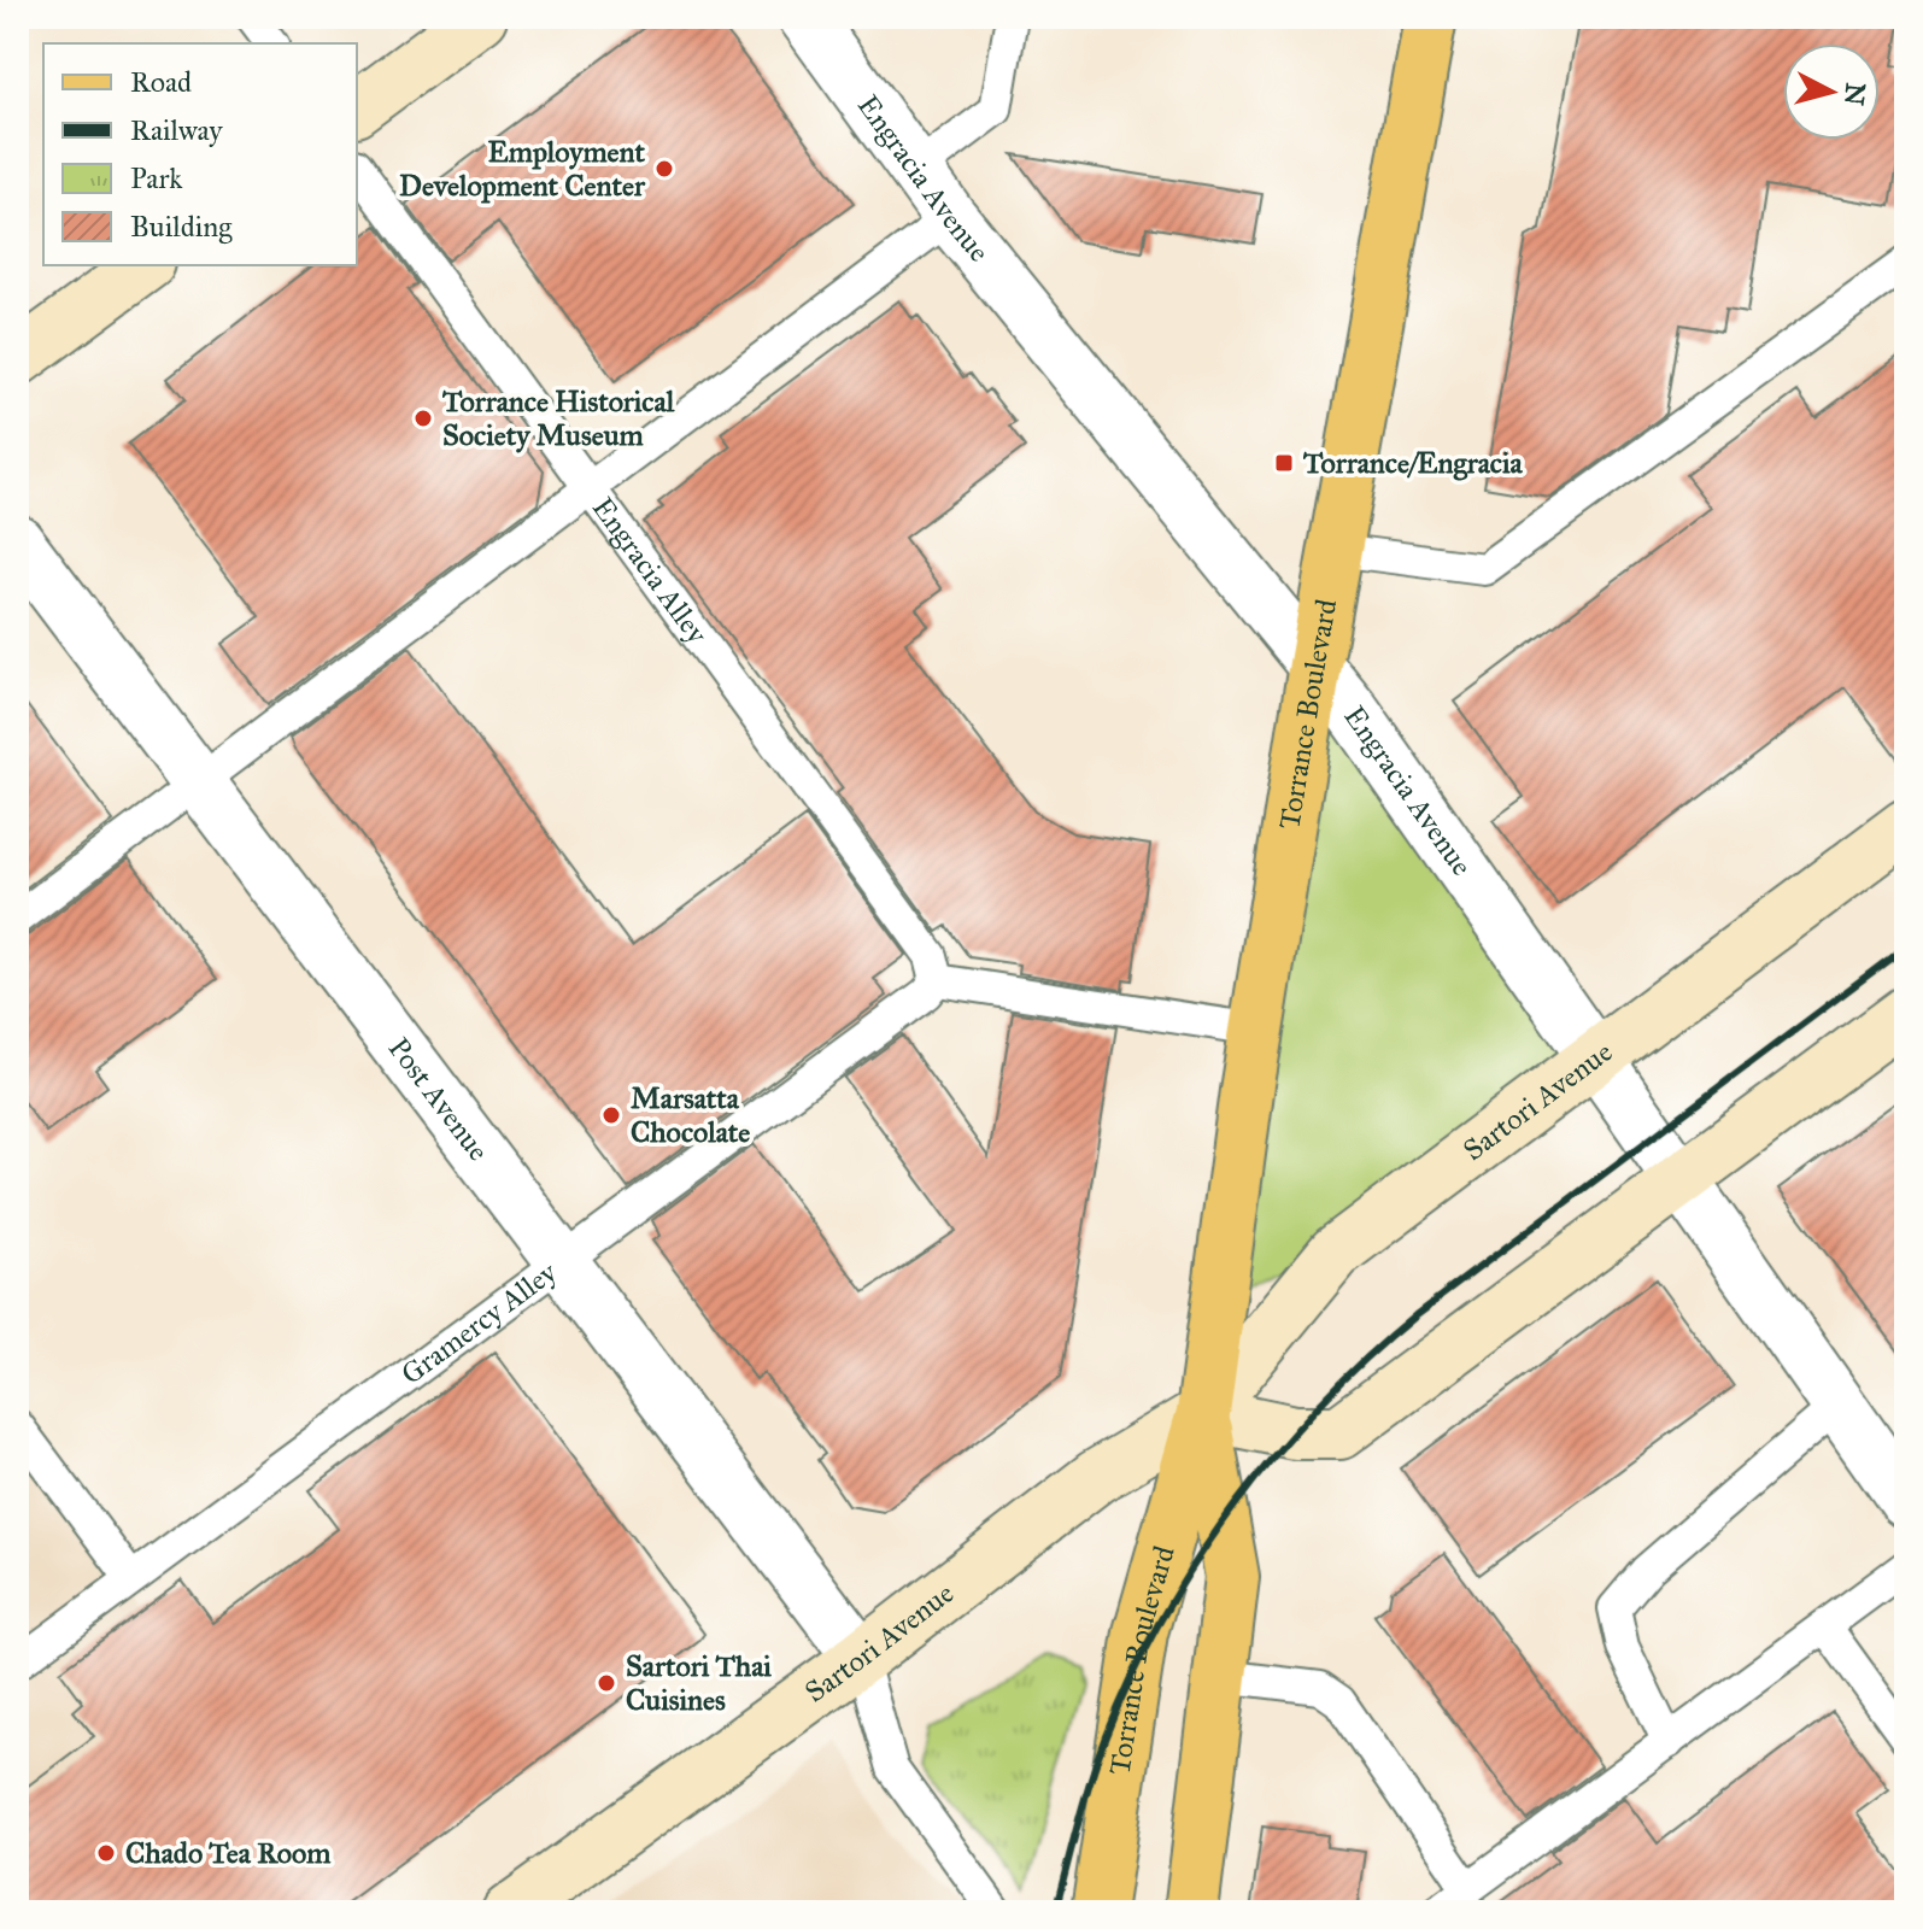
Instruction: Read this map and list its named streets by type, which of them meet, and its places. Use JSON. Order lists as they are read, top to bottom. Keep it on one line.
{"streets":{"main road":["Torrance Boulevard"],"street":["Engracia Avenue","Post Avenue","Sartori Avenue"],"lane":["Engracia Alley","Gramercy Alley"]},"crossings":[["Engracia Avenue","Torrance Boulevard"],["Engracia Avenue","Sartori Avenue"],["Engracia Alley","Gramercy Alley"],["Torrance Boulevard","Sartori Avenue"],["Post Avenue","Sartori Avenue"],["Post Avenue","Gramercy Alley"]],"places":{"other":["Employment Development Center","Torrance Historical Society Museum","Marsatta Chocolate","Sartori Thai Cuisines","Chado Tea Room"],"transit":["Torrance/Engracia"]},"legend":["Road","Railway","Park","Building"],"north":"right"}
